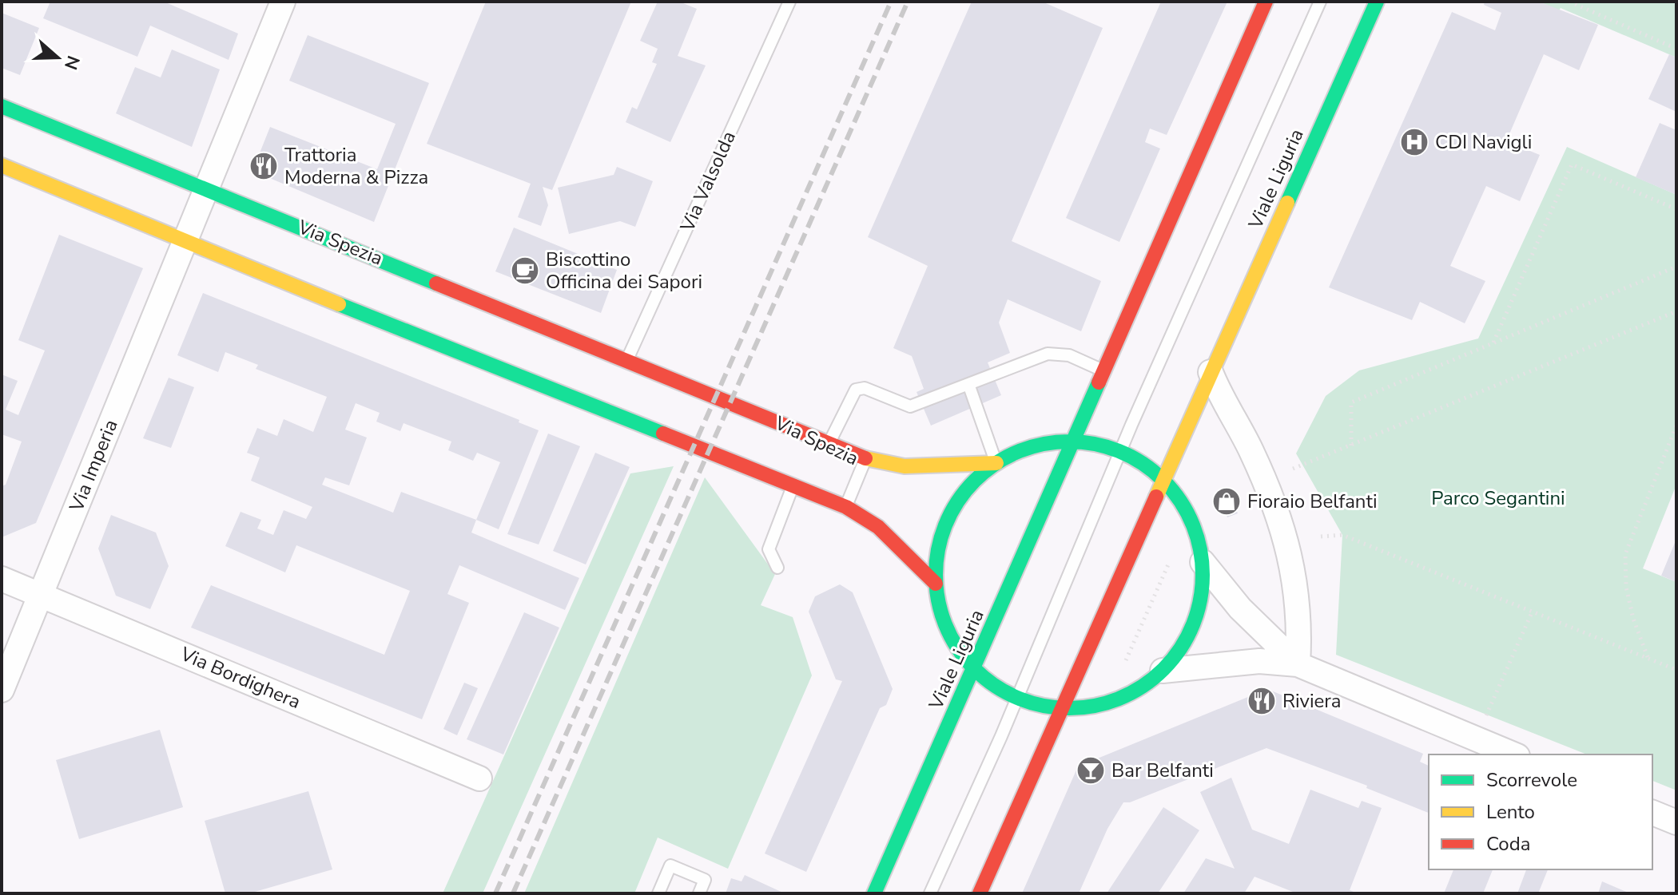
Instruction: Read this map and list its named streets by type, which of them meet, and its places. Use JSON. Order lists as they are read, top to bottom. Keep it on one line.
{"streets":{"main road":["Viale Liguria","Via Spezia"],"street":["Via Imperia","Via Bordighera"],"lane":["Via Valsolda"]},"crossings":[["Via Valsolda","Via Spezia"],["Via Imperia","Via Bordighera"]],"parks":["Parco Segantini"],"places":{"hospital":["CDI Navigli"],"restaurant":["Trattoria Moderna & Pizza","Riviera"],"cafe":["Biscottino Officina dei Sapori"],"shop":["Fioraio Belfanti"],"bar":["Bar Belfanti"]},"legend":["Scorrevole","Lento","Coda"],"north":"right"}
